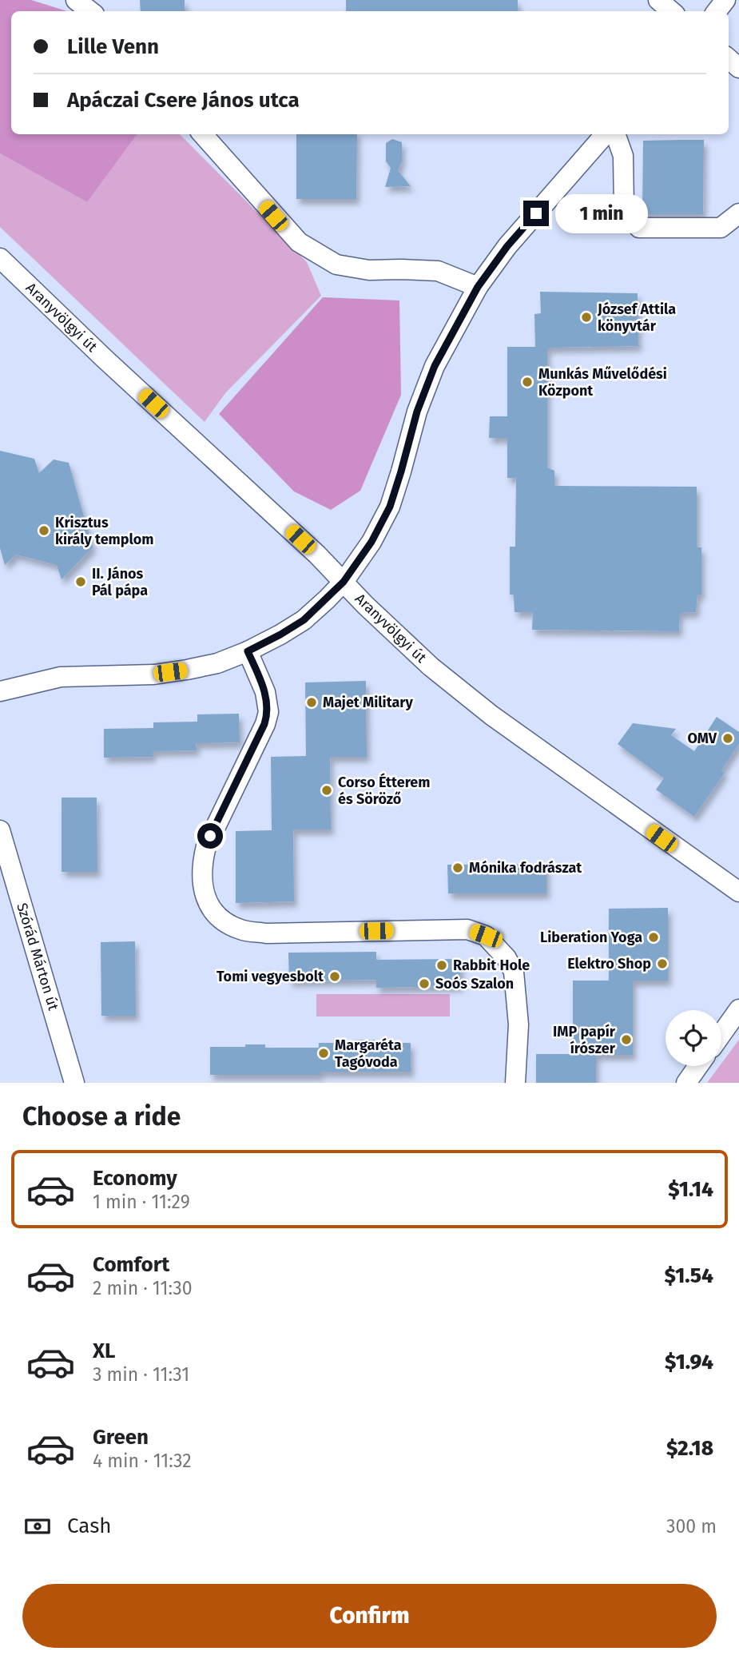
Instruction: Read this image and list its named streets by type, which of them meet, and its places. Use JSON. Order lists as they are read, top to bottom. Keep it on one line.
{"streets":{"street":["Aranyvölgyi út","Szórád Márton út"]},"places":["József Attila könyvtár","Munkás Művelődési Központ","Krisztus király templom","II. János Pál pápa","Majet Military","OMV","Corso Étterem és Söröző","Mónika fodrászat","Liberation Yoga","Elektro Shop","Rabbit Hole","Tomi vegyesbolt","Soós Szalon","IMP papír írószer","Margaréta Tagóvoda"],"page":{"banner":["Lille Venn","Apáczai Csere János utca"],"bubble":"1 min","heading":"Choose a ride","list":[{"name":"Economy","note":"1 min · 11:29","value":"$1.14"},{"name":"Comfort","note":"2 min · 11:30","value":"$1.54"},{"name":"XL","note":"3 min · 11:31","value":"$1.94"},{"name":"Green","note":"4 min · 11:32","value":"$2.18"}],"pay":["Cash","300 m"],"buttons":"Confirm"}}
